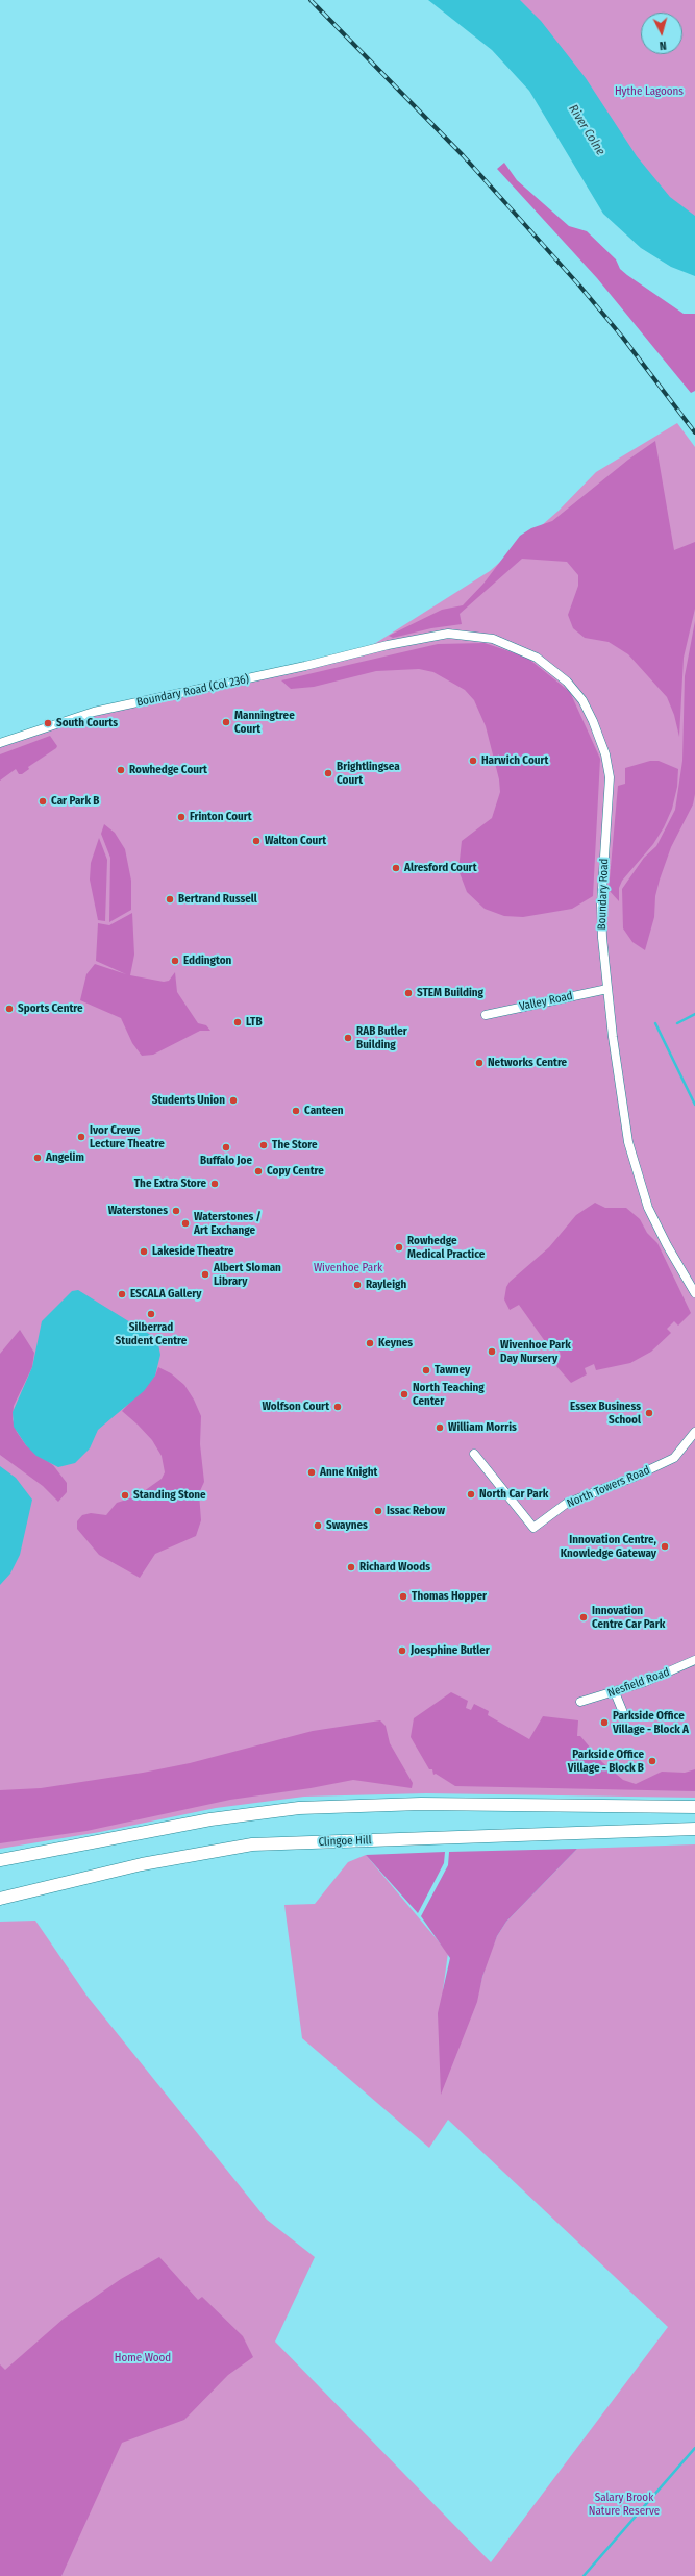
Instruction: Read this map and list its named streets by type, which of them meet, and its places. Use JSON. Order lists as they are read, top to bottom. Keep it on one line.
{"streets":{"main road":["Clingoe Hill"],"street":["Boundary Road (Col 236)","Boundary Road","Valley Road","North Towers Road","Nesfield Road"]},"crossings":[["Boundary Road (Col 236)","Boundary Road"],["Boundary Road","Valley Road"]],"water":["River Colne"],"parks":["Hythe Lagoons","Wivenhoe Park","Home Wood","Salary Brook Nature Reserve"],"places":["Manningtree Court","South Courts","Harwich Court","Rowhedge Court","Brightlingsea Court","Car Park B","Frinton Court","Walton Court","Alresford Court","Bertrand Russell","Eddington","STEM Building","Sports Centre","LTB","RAB Butler Building","Networks Centre","Students Union","Canteen","Ivor Crewe Lecture Theatre","The Store","Buffalo Joe","Angelim","Copy Centre","The Extra Store","Waterstones","Waterstones / Art Exchange","Rowhedge Medical Practice","Lakeside Theatre","Albert Sloman Library","Rayleigh","ESCALA Gallery","Silberrad Student Centre","Keynes","Wivenhoe Park Day Nursery","Tawney","North Teaching Center","Wolfson Court","Essex Business School","William Morris","Anne Knight","North Car Park","Standing Stone","Issac Rebow","Swaynes","Innovation Centre, Knowledge Gateway","Richard Woods","Thomas Hopper","Innovation Centre Car Park","Joesphine Butler","Parkside Office Village - Block A","Parkside Office Village - Block B"],"north":"bottom"}
